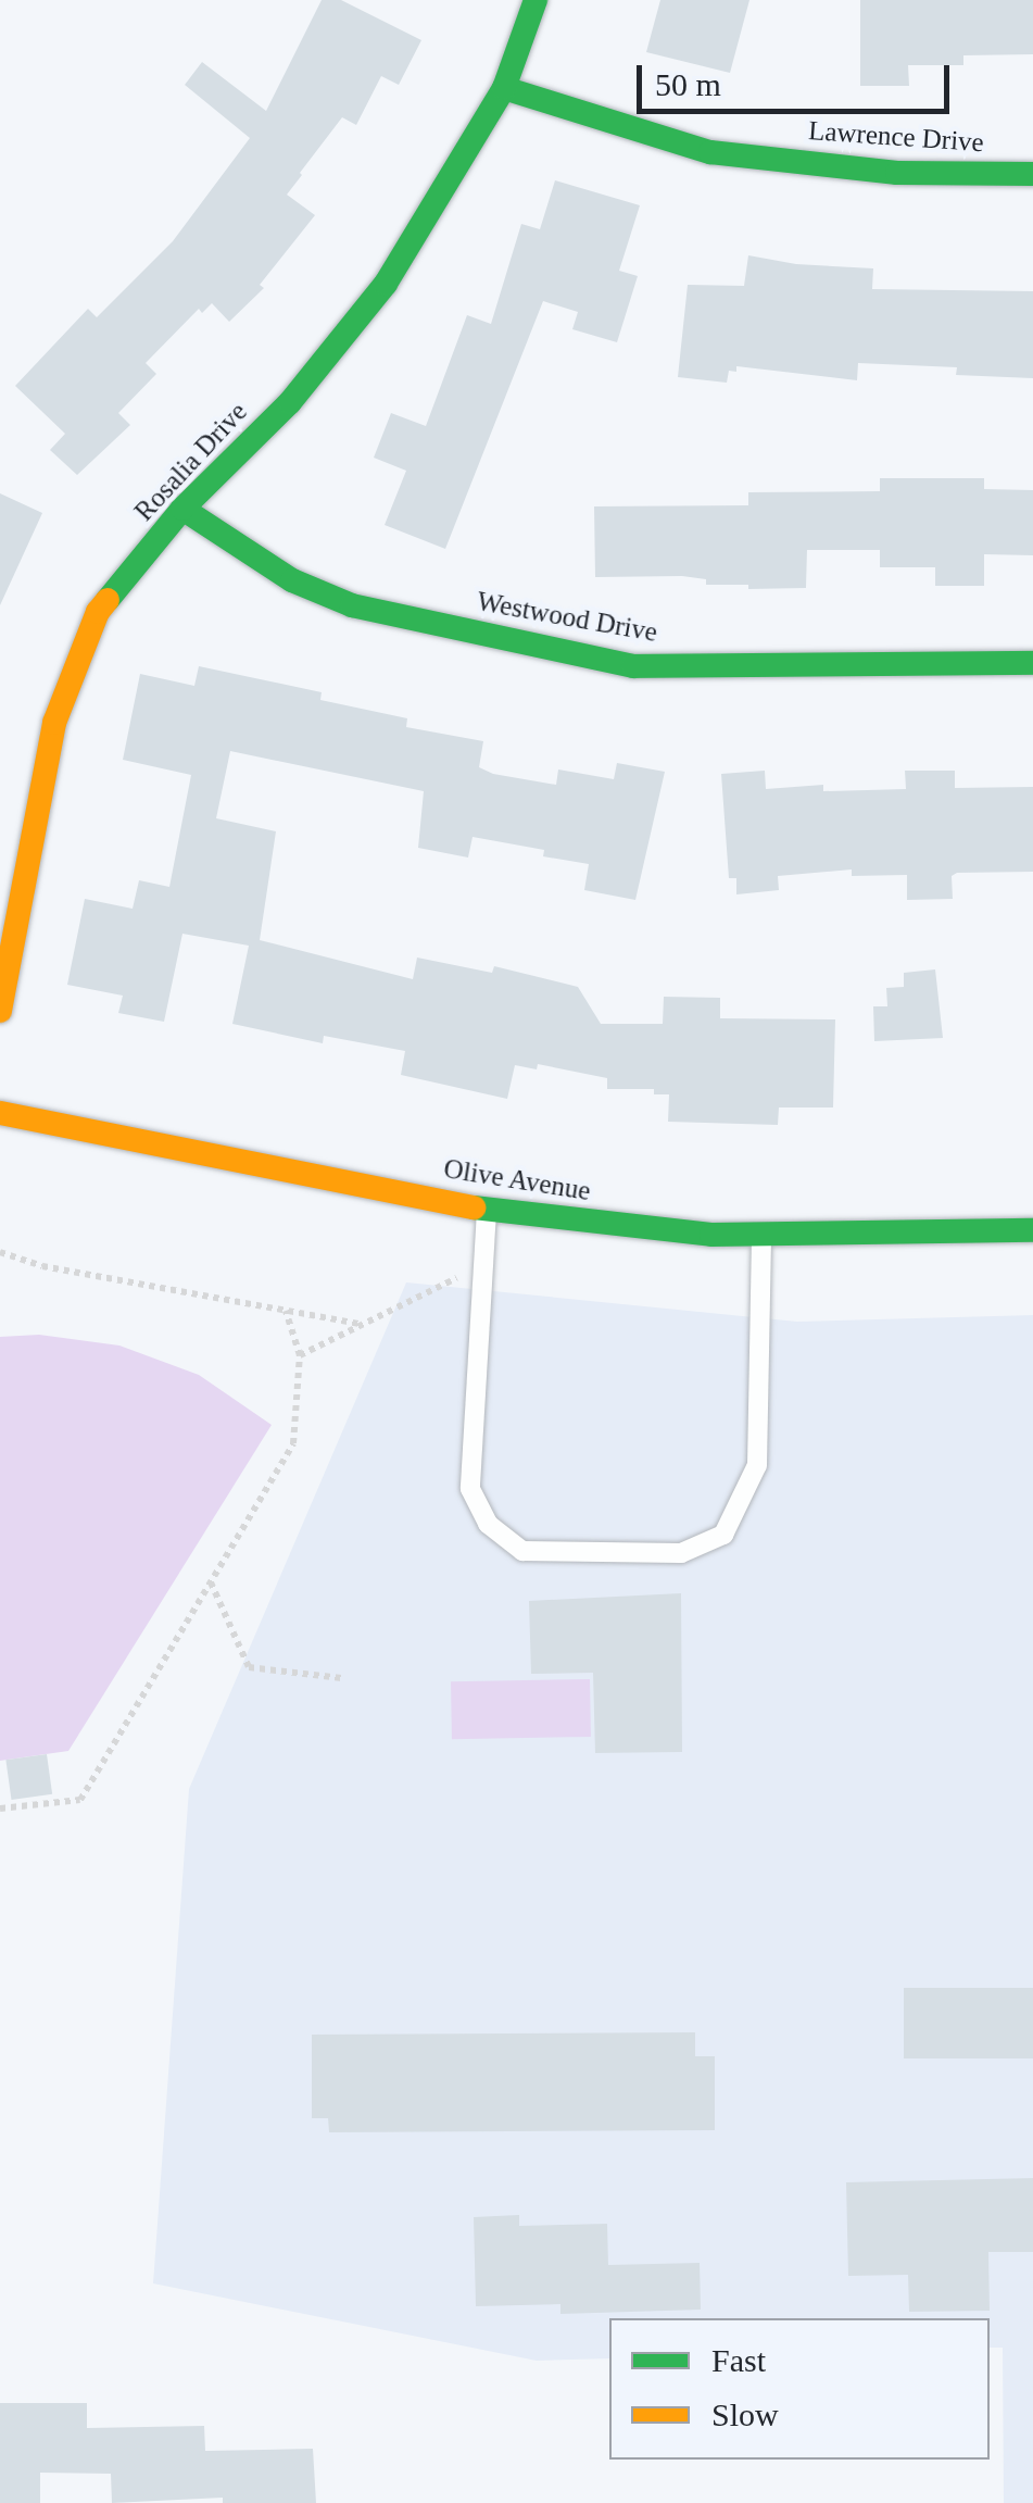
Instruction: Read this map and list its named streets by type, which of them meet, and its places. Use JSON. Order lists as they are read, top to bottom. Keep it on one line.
{"streets":{"street":["Lawrence Drive","Rosalia Drive","Westwood Drive","Olive Avenue"]},"crossings":[["Lawrence Drive","Rosalia Drive"],["Rosalia Drive","Westwood Drive"]],"legend":["Fast","Slow"],"scale_bar":"50 m"}
